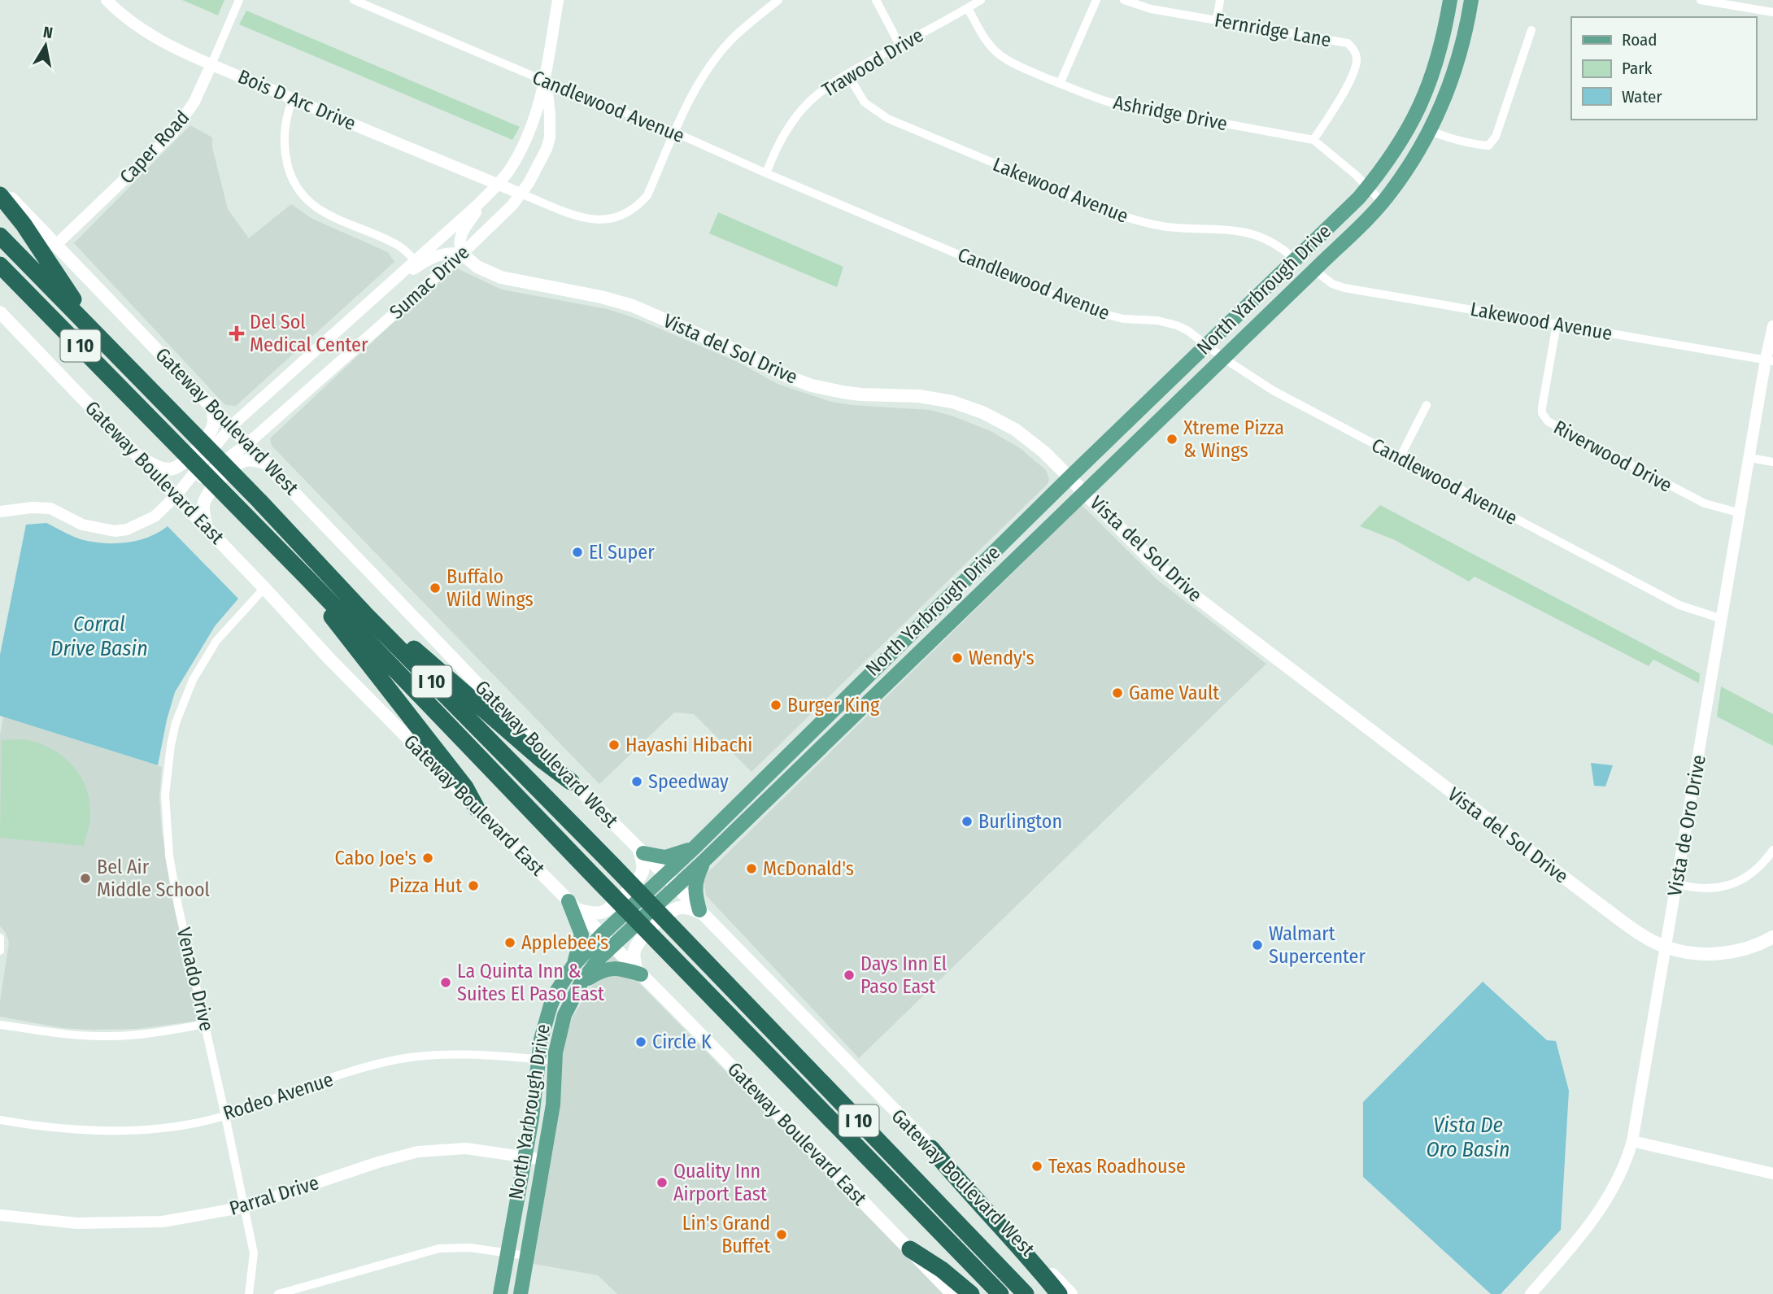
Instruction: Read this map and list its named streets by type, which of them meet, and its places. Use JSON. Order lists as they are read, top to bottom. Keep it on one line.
{"streets":{"highway":["I 10"],"main road":["North Yarbrough Drive","Vista del Sol Drive","Gateway Boulevard West","Gateway Boulevard East"],"street":["Fernridge Lane","Trawood Drive","Bois D Arc Drive","Candlewood Avenue","Ashridge Drive","Caper Road","Lakewood Avenue","Sumac Drive","Riverwood Drive","Vista de Oro Drive","Venado Drive","Rodeo Avenue","Parral Drive"]},"crossings":[["Fernridge Lane","Ashridge Drive"],["Trawood Drive","Candlewood Avenue"],["Trawood Drive","Ashridge Drive"],["Trawood Drive","Lakewood Avenue"],["Bois D Arc Drive","Caper Road"],["Bois D Arc Drive","Sumac Drive"],["Candlewood Avenue","Sumac Drive"],["Candlewood Avenue","North Yarbrough Drive"],["Candlewood Avenue","Vista de Oro Drive"],["Caper Road","Gateway Boulevard West"],["Lakewood Avenue","North Yarbrough Drive"],["Lakewood Avenue","Riverwood Drive"],["Lakewood Avenue","Vista de Oro Drive"],["Sumac Drive","Vista del Sol Drive"],["Sumac Drive","Gateway Boulevard West"],["Sumac Drive","Gateway Boulevard East"],["North Yarbrough Drive","Vista del Sol Drive"],["North Yarbrough Drive","Gateway Boulevard West"],["North Yarbrough Drive","Gateway Boulevard East"],["North Yarbrough Drive","Rodeo Avenue"],["North Yarbrough Drive","Parral Drive"],["Vista del Sol Drive","Vista de Oro Drive"],["Riverwood Drive","Vista de Oro Drive"],["Gateway Boulevard East","Venado Drive"],["Venado Drive","Rodeo Avenue"],["Venado Drive","Parral Drive"]],"water":["Corral Drive Basin","Vista De Oro Basin"],"places":{"health":["Del Sol Medical Center"],"other":["Xtreme Pizza & Wings","El Super","Buffalo Wild Wings","Wendy's","Game Vault","Burger King","Hayashi Hibachi","Speedway","Burlington","Cabo Joe's","McDonald's","Bel Air Middle School","Pizza Hut","Applebee's","Walmart Supercenter","Days Inn El Paso East","La Quinta Inn & Suites El Paso East","Circle K","Texas Roadhouse","Quality Inn Airport East","Lin's Grand Buffet"]},"legend":["Road","Park","Water"],"north":"top"}
